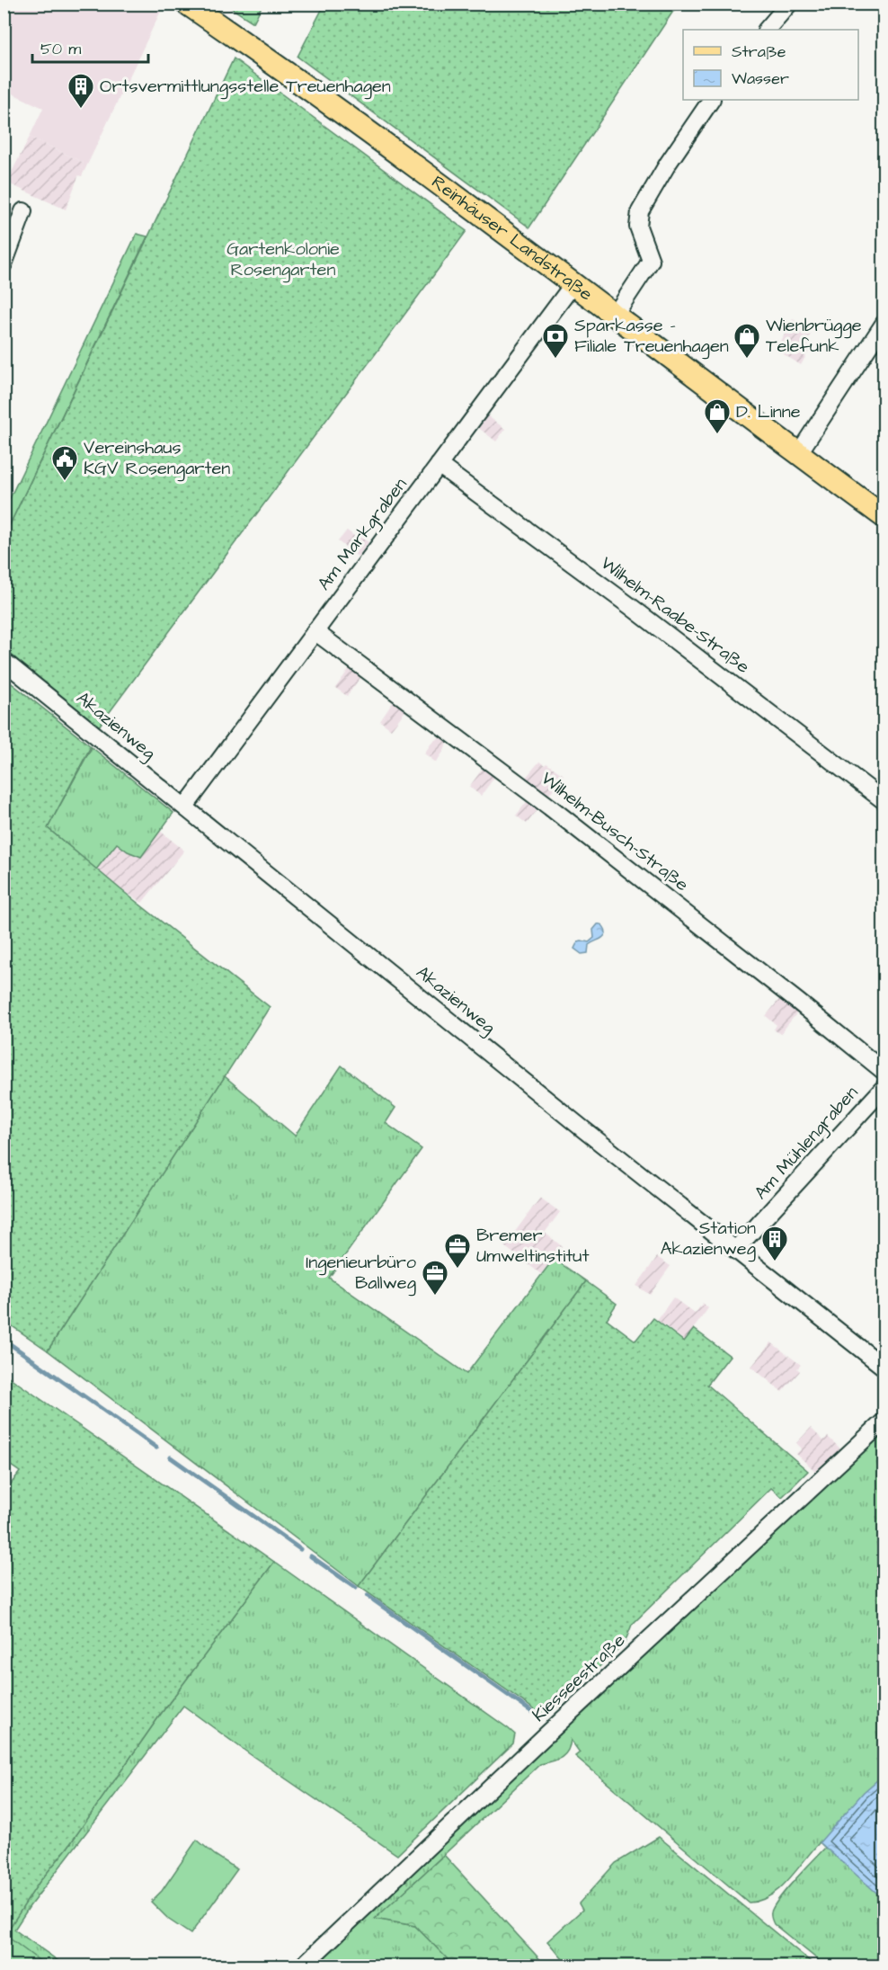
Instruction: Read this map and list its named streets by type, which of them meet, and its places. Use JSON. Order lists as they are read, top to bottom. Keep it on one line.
{"streets":{"main road":["Reinhäuser Landstraße"],"street":["Am Markgraben","Wilhelm-Raabe-Straße","Akazienweg","Wilhelm-Busch-Straße","Am Mühlengraben","Kiesseestraße"]},"crossings":[["Reinhäuser Landstraße","Am Markgraben"],["Am Markgraben","Wilhelm-Raabe-Straße"],["Am Markgraben","Akazienweg"],["Am Markgraben","Wilhelm-Busch-Straße"],["Akazienweg","Am Mühlengraben"]],"parks":["Gartenkolonie Rosengarten"],"places":{"building":["Ortsvermittlungsstelle Treuenhagen","Station Akazienweg"],"bank":["Sparkasse – Filiale Treuenhagen"],"shop":["Wienbrügge Telefunk","D. Linne"],"public building":["Vereinshaus KGV Rosengarten"],"office":["Bremer Umweltinstitut","Ingenieurbüro Ballweg"]},"legend":["Straße","Wasser"],"scale_bar":"50 m"}
